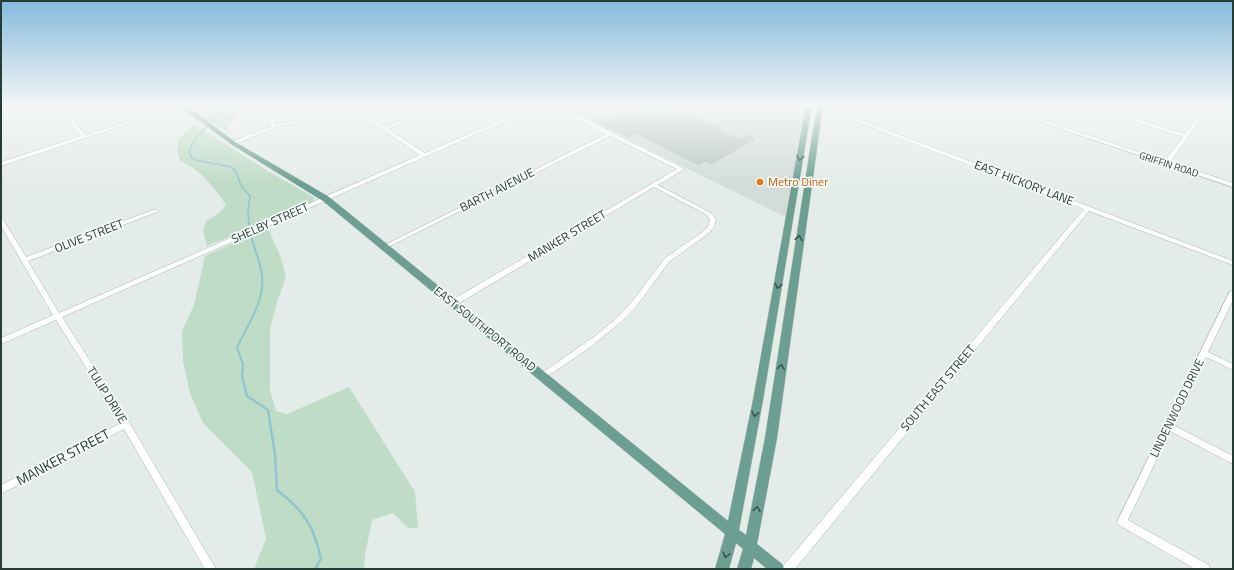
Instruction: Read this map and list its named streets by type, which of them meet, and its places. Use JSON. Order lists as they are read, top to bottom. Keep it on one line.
{"streets":{"main road":["EAST SOUTHPORT ROAD"],"street":["GRIFFIN ROAD","EAST HICKORY LANE","BARTH AVENUE","SHELBY STREET","OLIVE STREET","MANKER STREET","SOUTH EAST STREET","TULIP DRIVE","LINDENWOOD DRIVE"]},"crossings":[["EAST HICKORY LANE","SOUTH EAST STREET"],["BARTH AVENUE","MANKER STREET"],["BARTH AVENUE","EAST SOUTHPORT ROAD"],["SHELBY STREET","EAST SOUTHPORT ROAD"],["SHELBY STREET","TULIP DRIVE"],["OLIVE STREET","TULIP DRIVE"],["MANKER STREET","EAST SOUTHPORT ROAD"],["MANKER STREET","TULIP DRIVE"]],"places":["Metro Diner"]}
